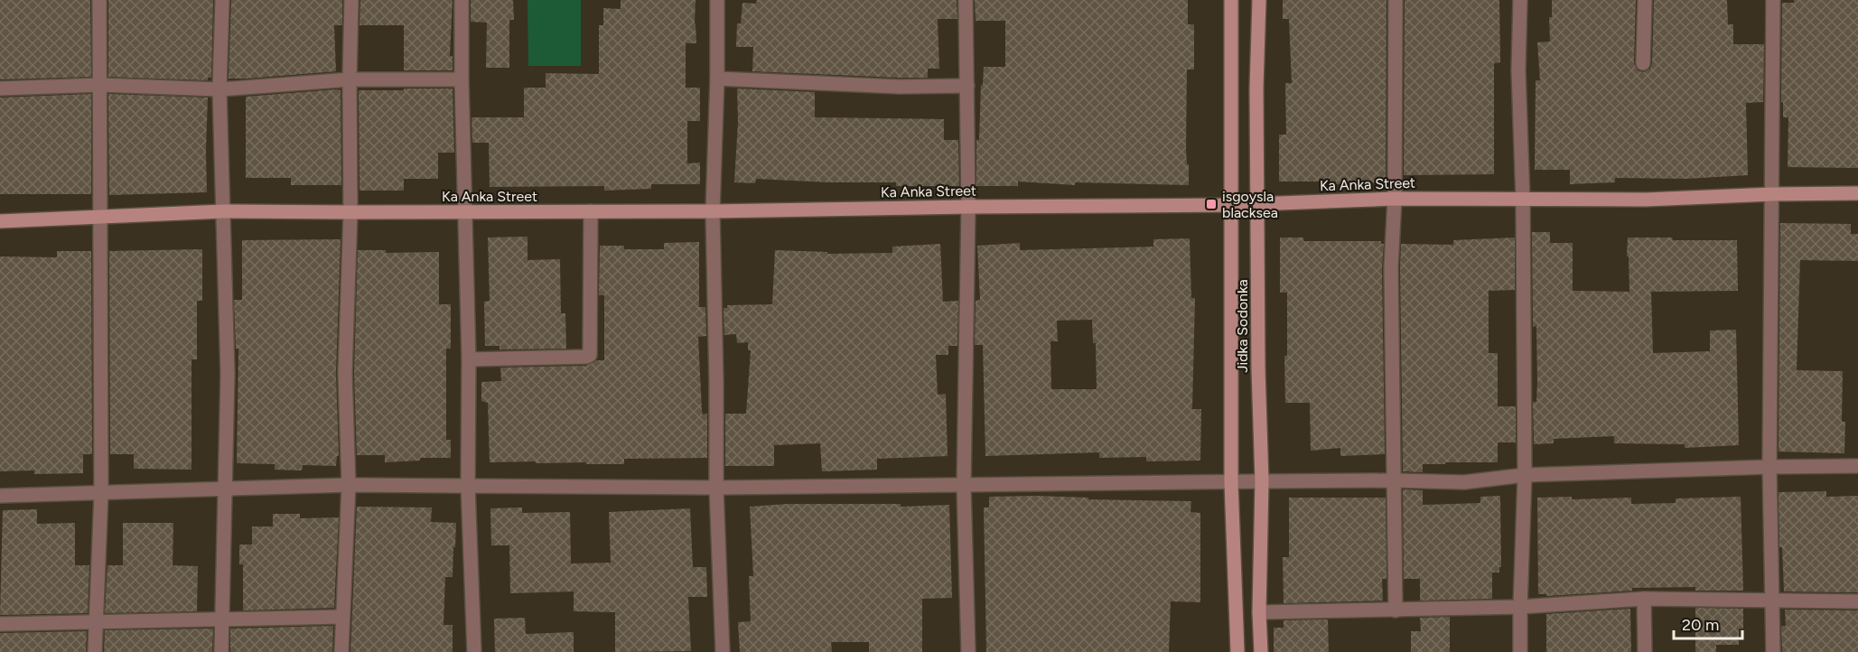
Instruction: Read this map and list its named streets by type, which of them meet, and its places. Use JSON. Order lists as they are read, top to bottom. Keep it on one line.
{"streets":{"street":["Ka Anka Street","Jidka Sodonka"]},"crossings":[["Ka Anka Street","Jidka Sodonka"]],"places":{"transit":["isgoysla blacksea"]},"scale_bar":"20 m"}
